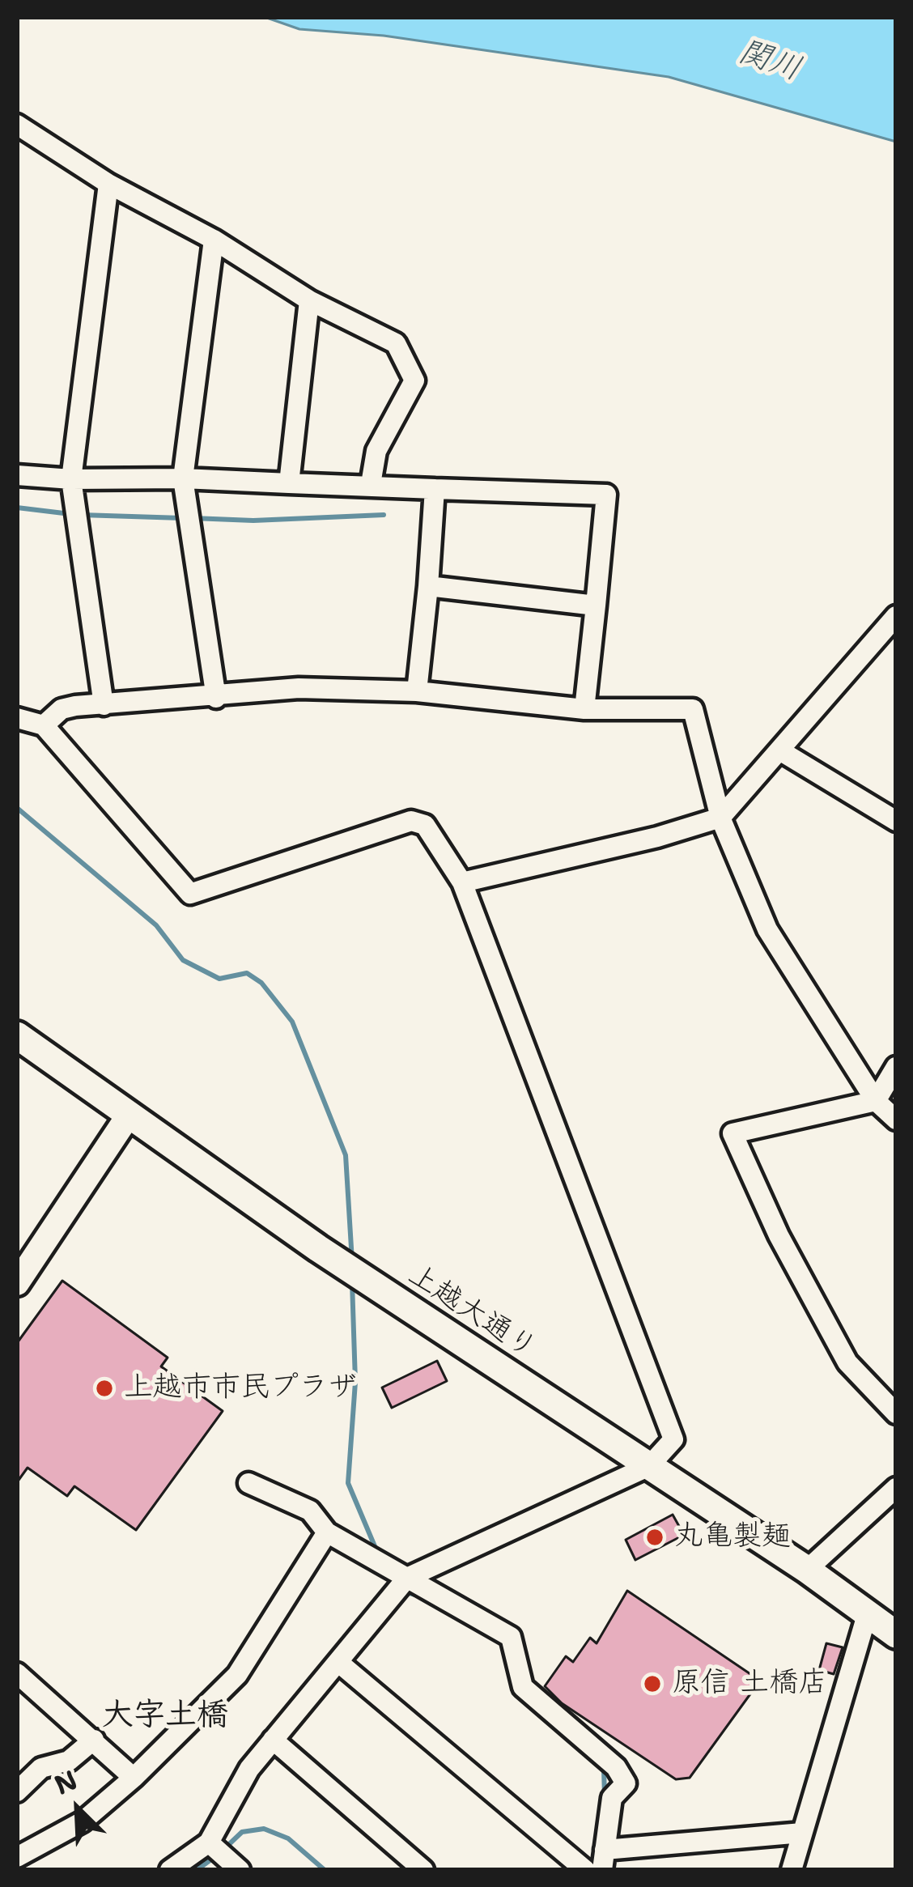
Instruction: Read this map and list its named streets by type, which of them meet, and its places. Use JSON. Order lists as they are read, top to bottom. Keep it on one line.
{"streets":{"main road":["上越大通り"]},"districts":["大字土橋"],"water":["関川"],"places":["上越市市民プラザ","丸亀製麺","原信 土橋店"],"north":"top left"}
